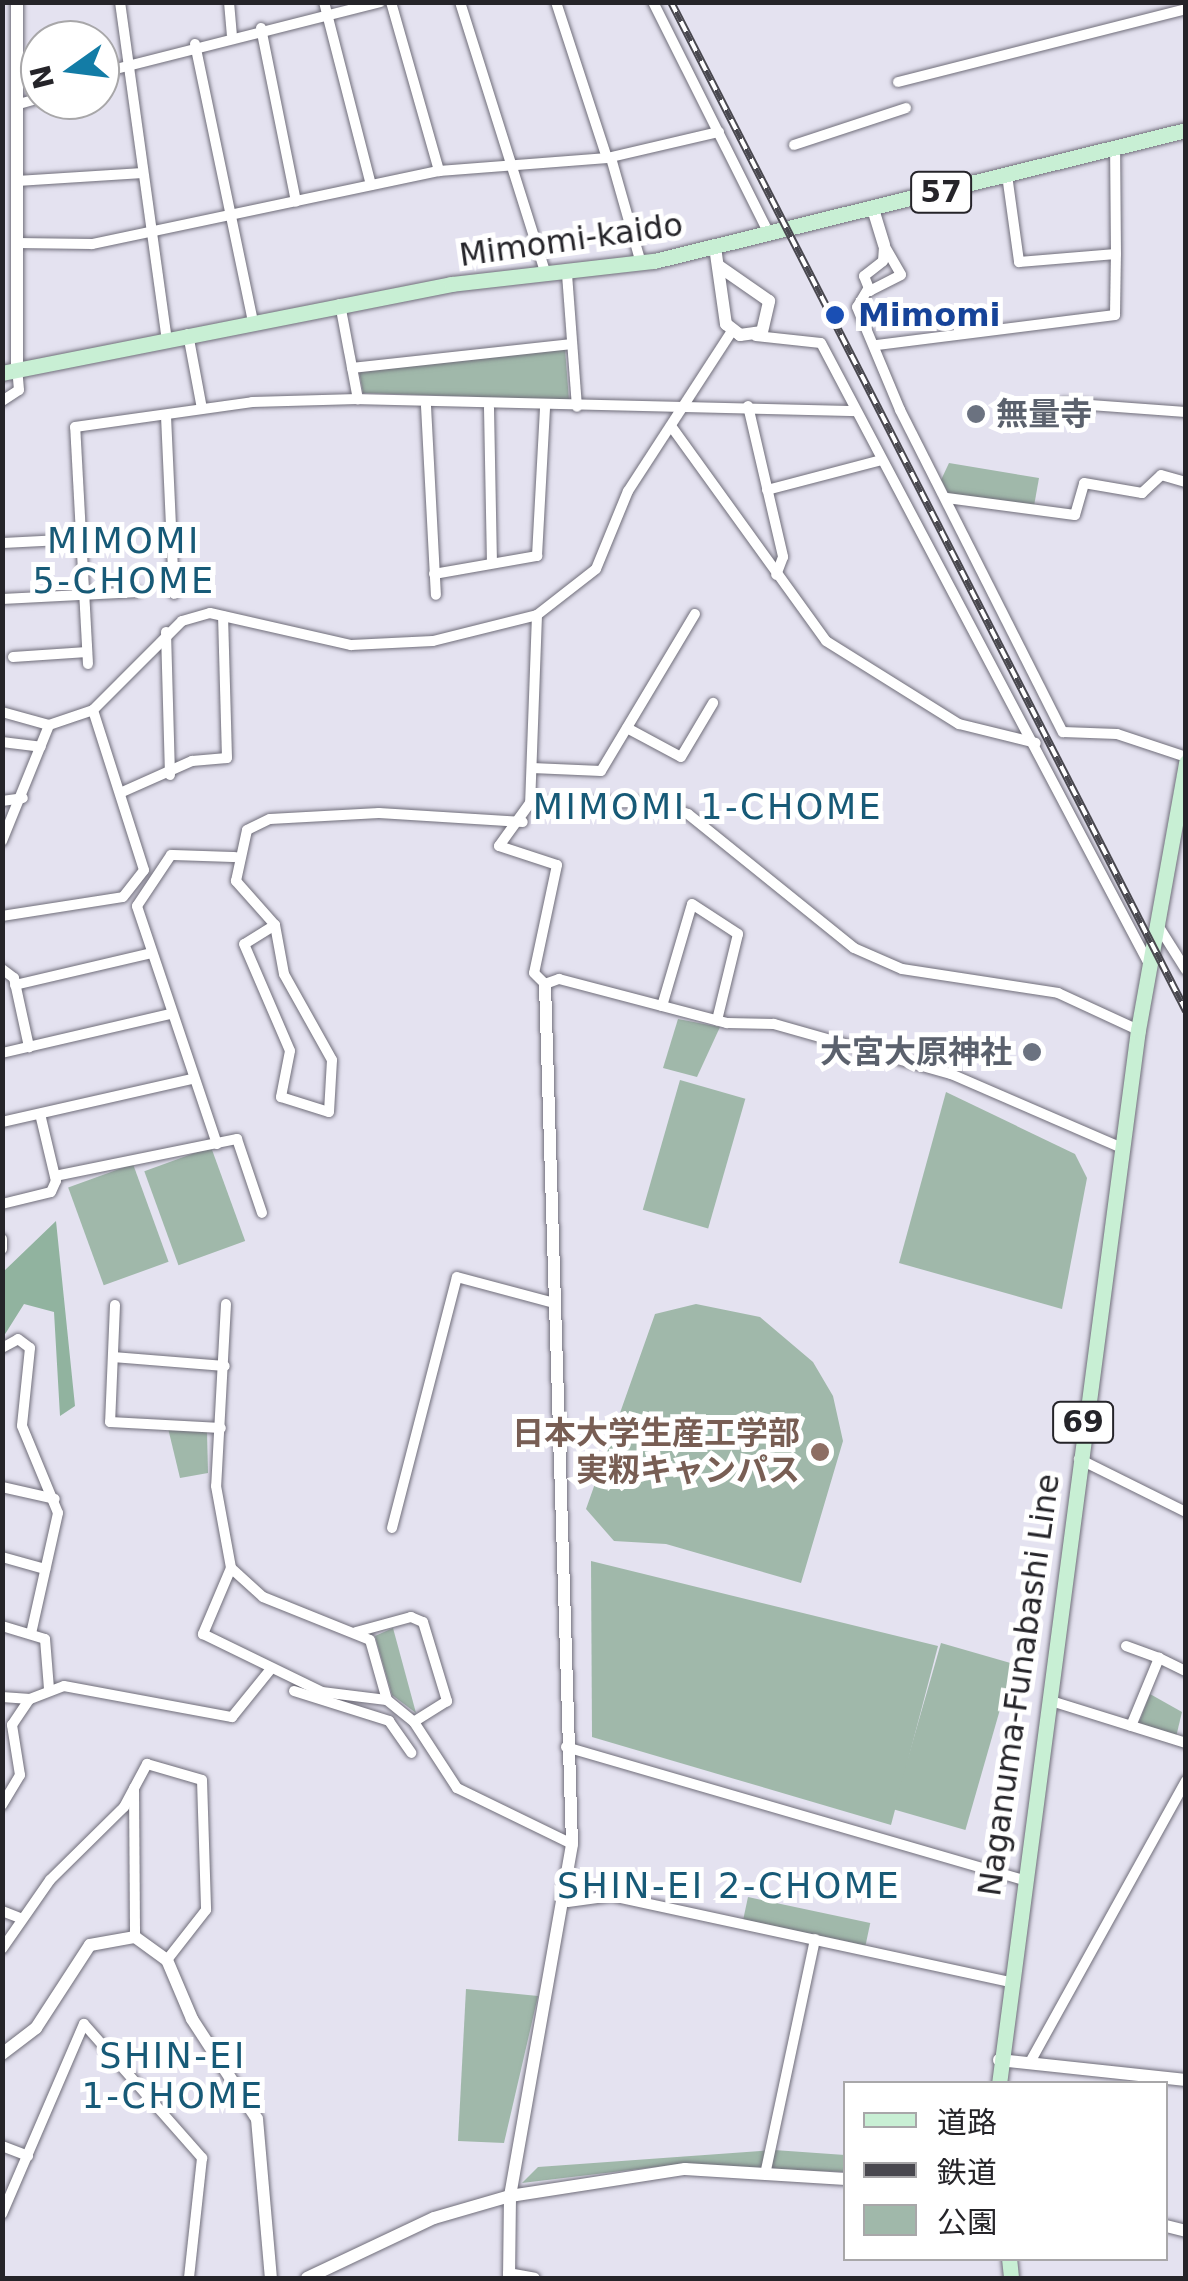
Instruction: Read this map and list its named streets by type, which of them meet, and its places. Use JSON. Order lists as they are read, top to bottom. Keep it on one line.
{"streets":{"main road":["57","Mimomi-kaido","69","Naganuma-Funabashi Line"]},"districts":["MIMOMI 5-CHOME","MIMOMI 1-CHOME","SHIN-EI 2-CHOME","SHIN-EI 1-CHOME"],"places":["Mimomi","無量寺","大宮大原神社","日本大学生産工学部 実籾キャンパス"],"legend":["道路","鉄道","公園"],"north":"left"}
